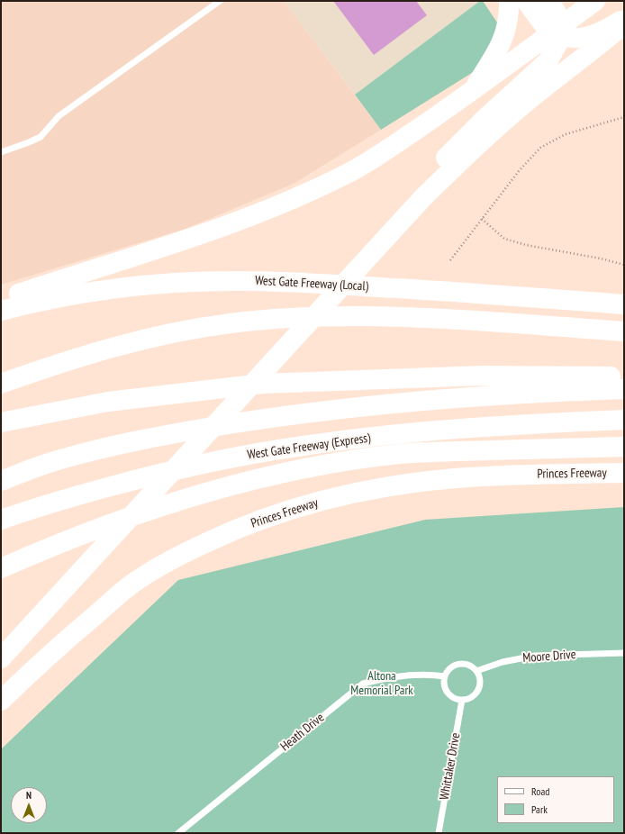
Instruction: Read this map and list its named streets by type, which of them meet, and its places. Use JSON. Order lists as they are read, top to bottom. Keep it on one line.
{"streets":{"main road":["West Gate Freeway (Local)","West Gate Freeway (Express)","Princes Freeway"],"lane":["Moore Drive","Heath Drive","Whittaker Drive"]},"crossings":[["Moore Drive","Heath Drive"],["Moore Drive","Whittaker Drive"],["Heath Drive","Whittaker Drive"]],"parks":["Altona Memorial Park"],"legend":["Road","Park"],"north":"top"}
